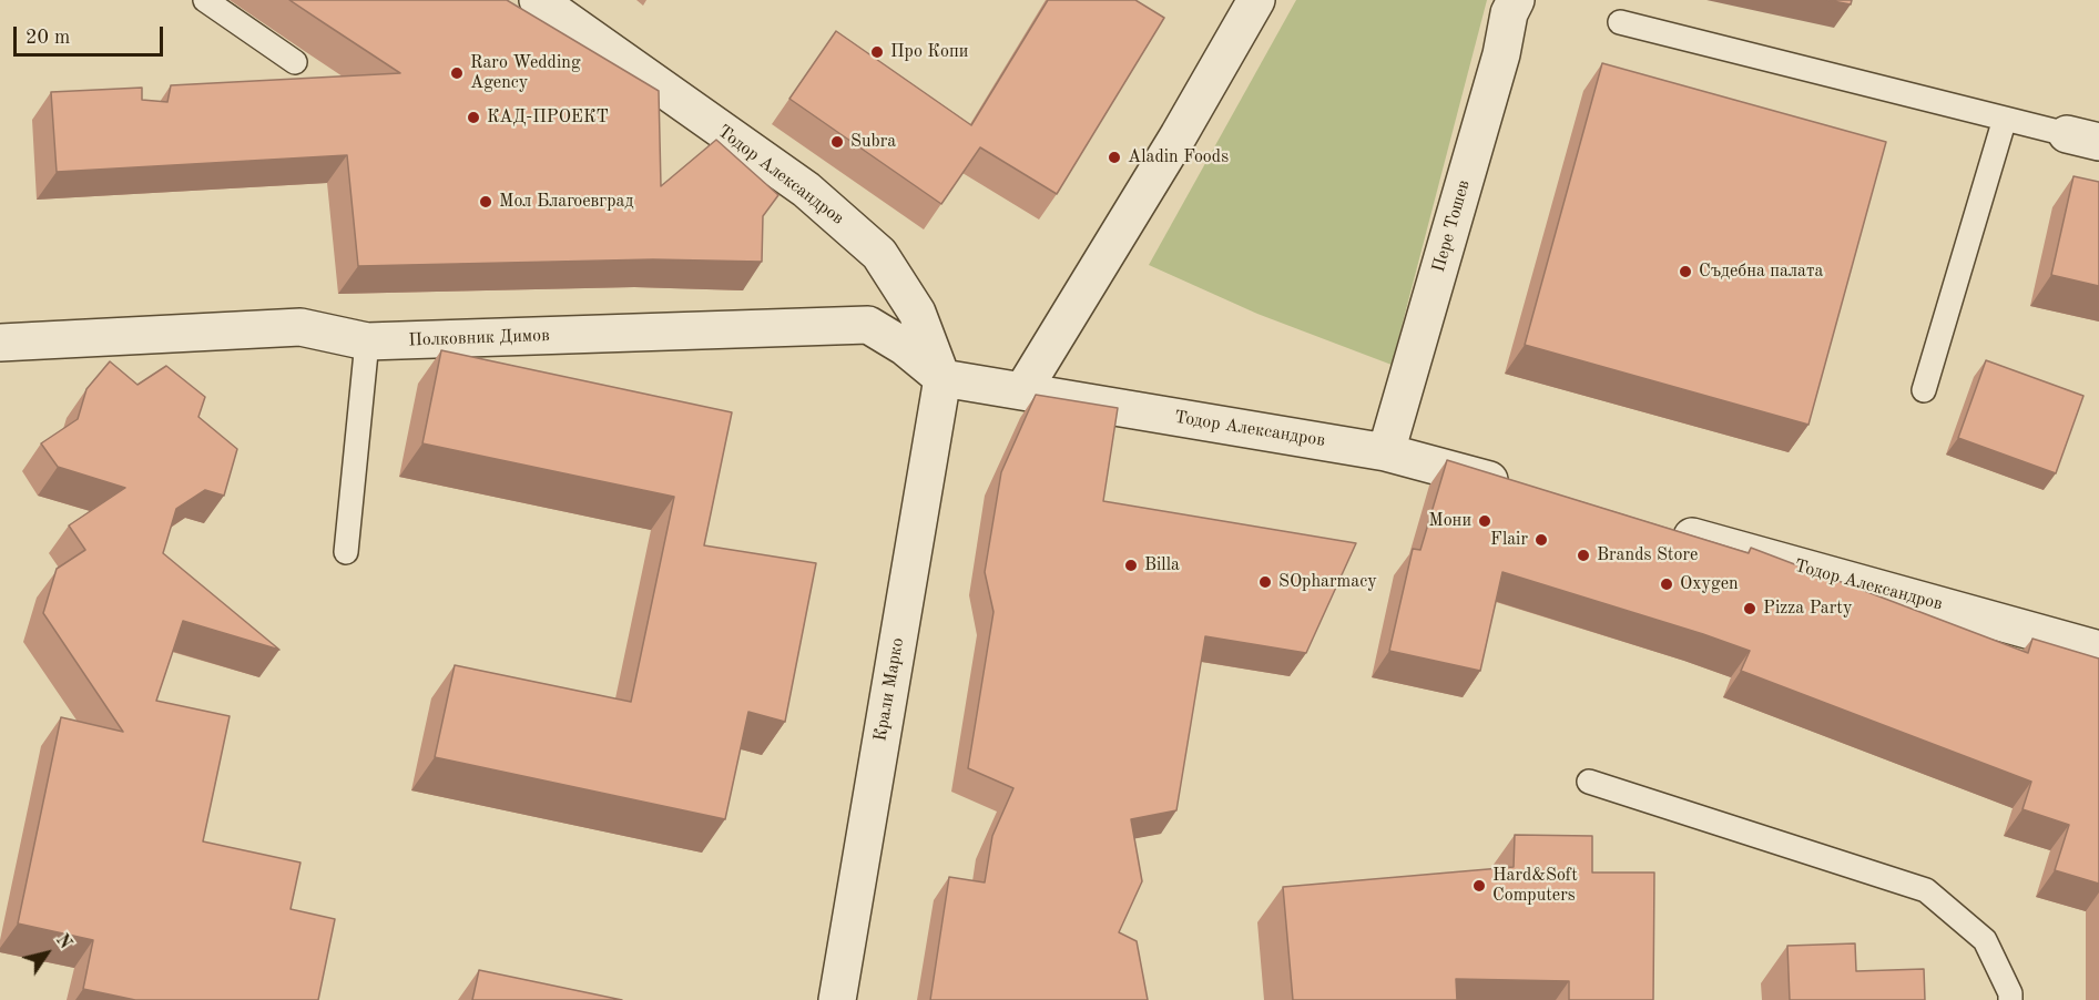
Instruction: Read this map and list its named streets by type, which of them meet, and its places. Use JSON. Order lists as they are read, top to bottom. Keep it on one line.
{"streets":{"street":["Тодор Александров","Пере Тошев","Полковник Димов","Крали Марко"]},"crossings":[["Тодор Александров","Пере Тошев"],["Тодор Александров","Полковник Димов"],["Тодор Александров","Крали Марко"],["Полковник Димов","Крали Марко"]],"places":["Про Копи","Raro Wedding Agency","КАД-ПРОЕКТ","Subra","Aladin Foods","Мол Благоевград","Съдебна палата","Мони","Flair","Brands Store","Billa","SOpharmacy","Oxygen","Pizza Party","Hard&Soft Computers"],"scale_bar":"20 m","north":"top right"}
